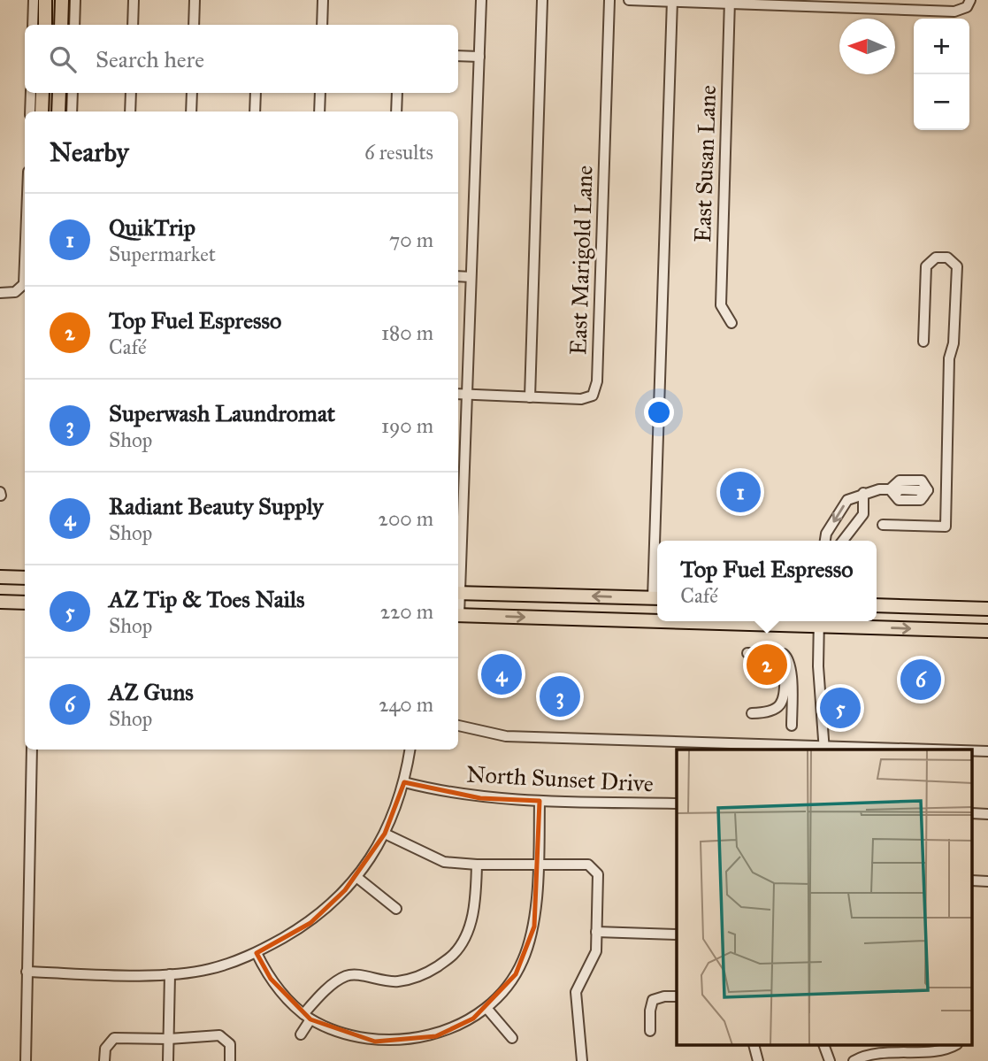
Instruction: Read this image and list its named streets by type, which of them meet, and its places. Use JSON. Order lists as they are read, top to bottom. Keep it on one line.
{"streets":{"street":["East Susan Lane","East Marigold Lane","North Sunset Drive"]},"north":"left","page":{"map_buttons":["+","−"],"search":"Search here","heading":["Nearby","6 results"],"list":[{"mark":"1","name":"QuikTrip","note":"Supermarket","value":"70 m"},{"mark":"2","name":"Top Fuel Espresso","note":"Café","value":"180 m"},{"mark":"3","name":"Superwash Laundromat","note":"Shop","value":"190 m"},{"mark":"4","name":"Radiant Beauty Supply","note":"Shop","value":"200 m"},{"mark":"5","name":"AZ Tip & Toes Nails","note":"Shop","value":"220 m"},{"mark":"6","name":"AZ Guns","note":"Shop","value":"240 m"}],"pins":["1","2","4","6","3","5"],"popup":["Top Fuel Espresso","Café"]}}
